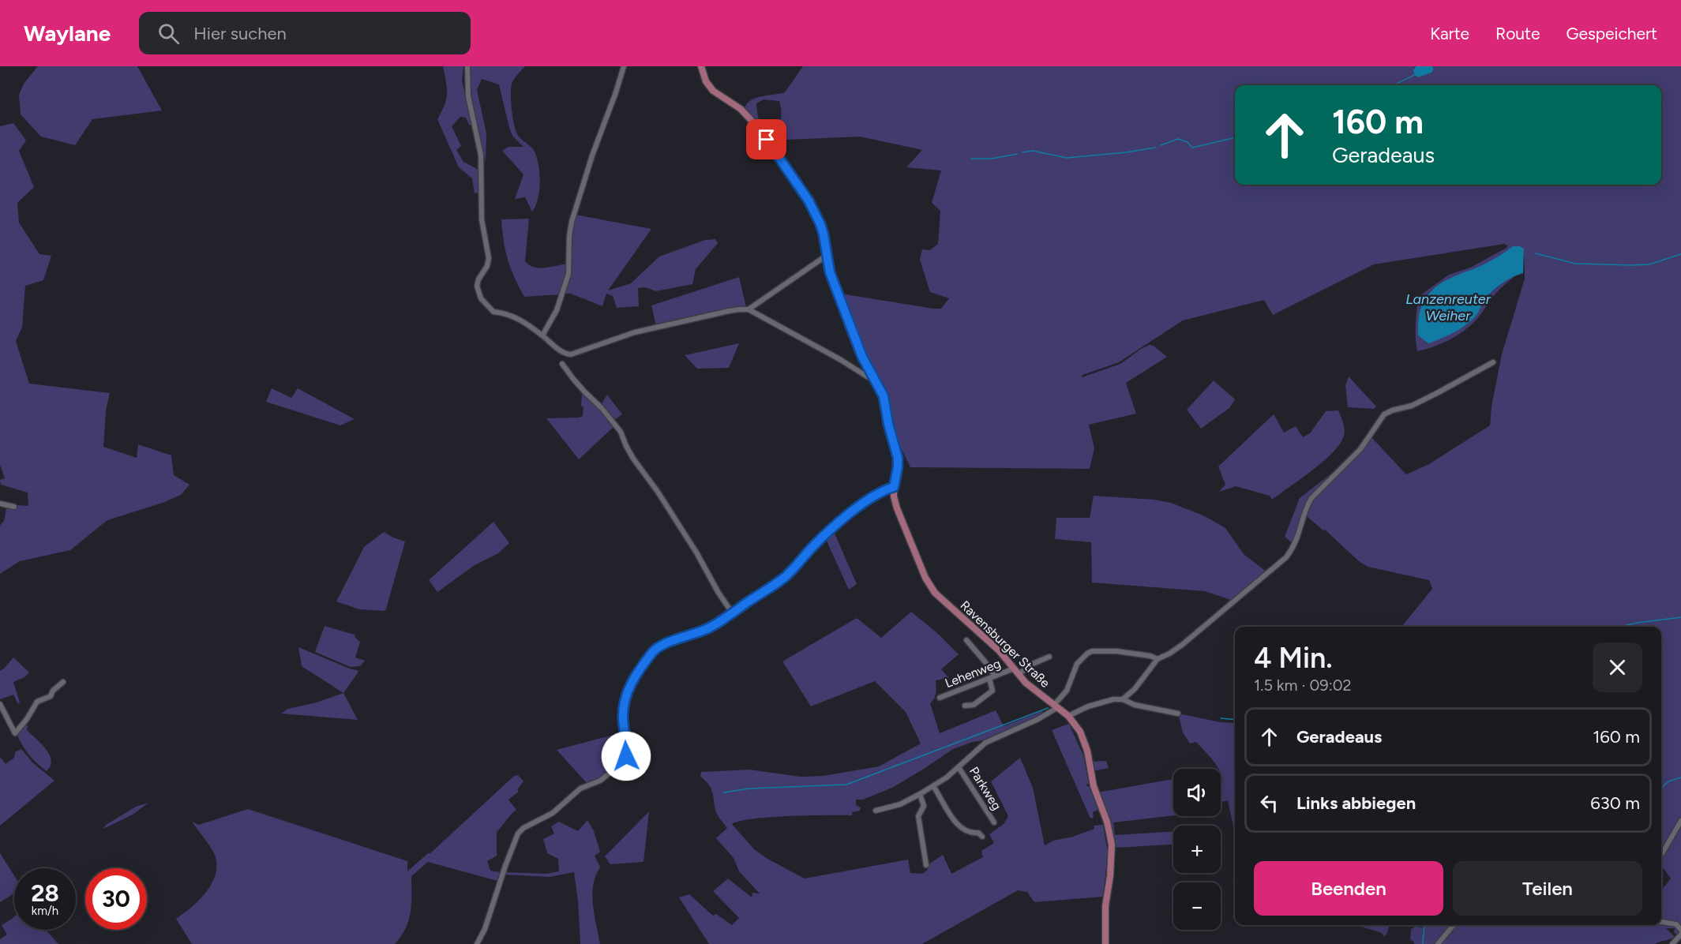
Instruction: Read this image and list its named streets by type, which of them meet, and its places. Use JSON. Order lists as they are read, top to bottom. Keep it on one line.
{"streets":{"main road":["Ravensburger Straße"],"street":["Lehenweg","Parkweg"]},"crossings":[["Ravensburger Straße","Lehenweg"]],"water":["Lanzenreuter Weiher"],"page":{"header":"Waylane","search":"Hier suchen","nav":["Karte","Route","Gespeichert"],"turn":["160 m","Geradeaus"],"heading":["4 Min.","1.5 km · 09:02"],"list":[{"name":"Geradeaus","value":"160 m"},{"name":"Links abbiegen","value":"630 m"}],"map_buttons":["+","−"],"buttons":["Beenden","Teilen"],"speed":"28 km/h","limit":"30"}}
